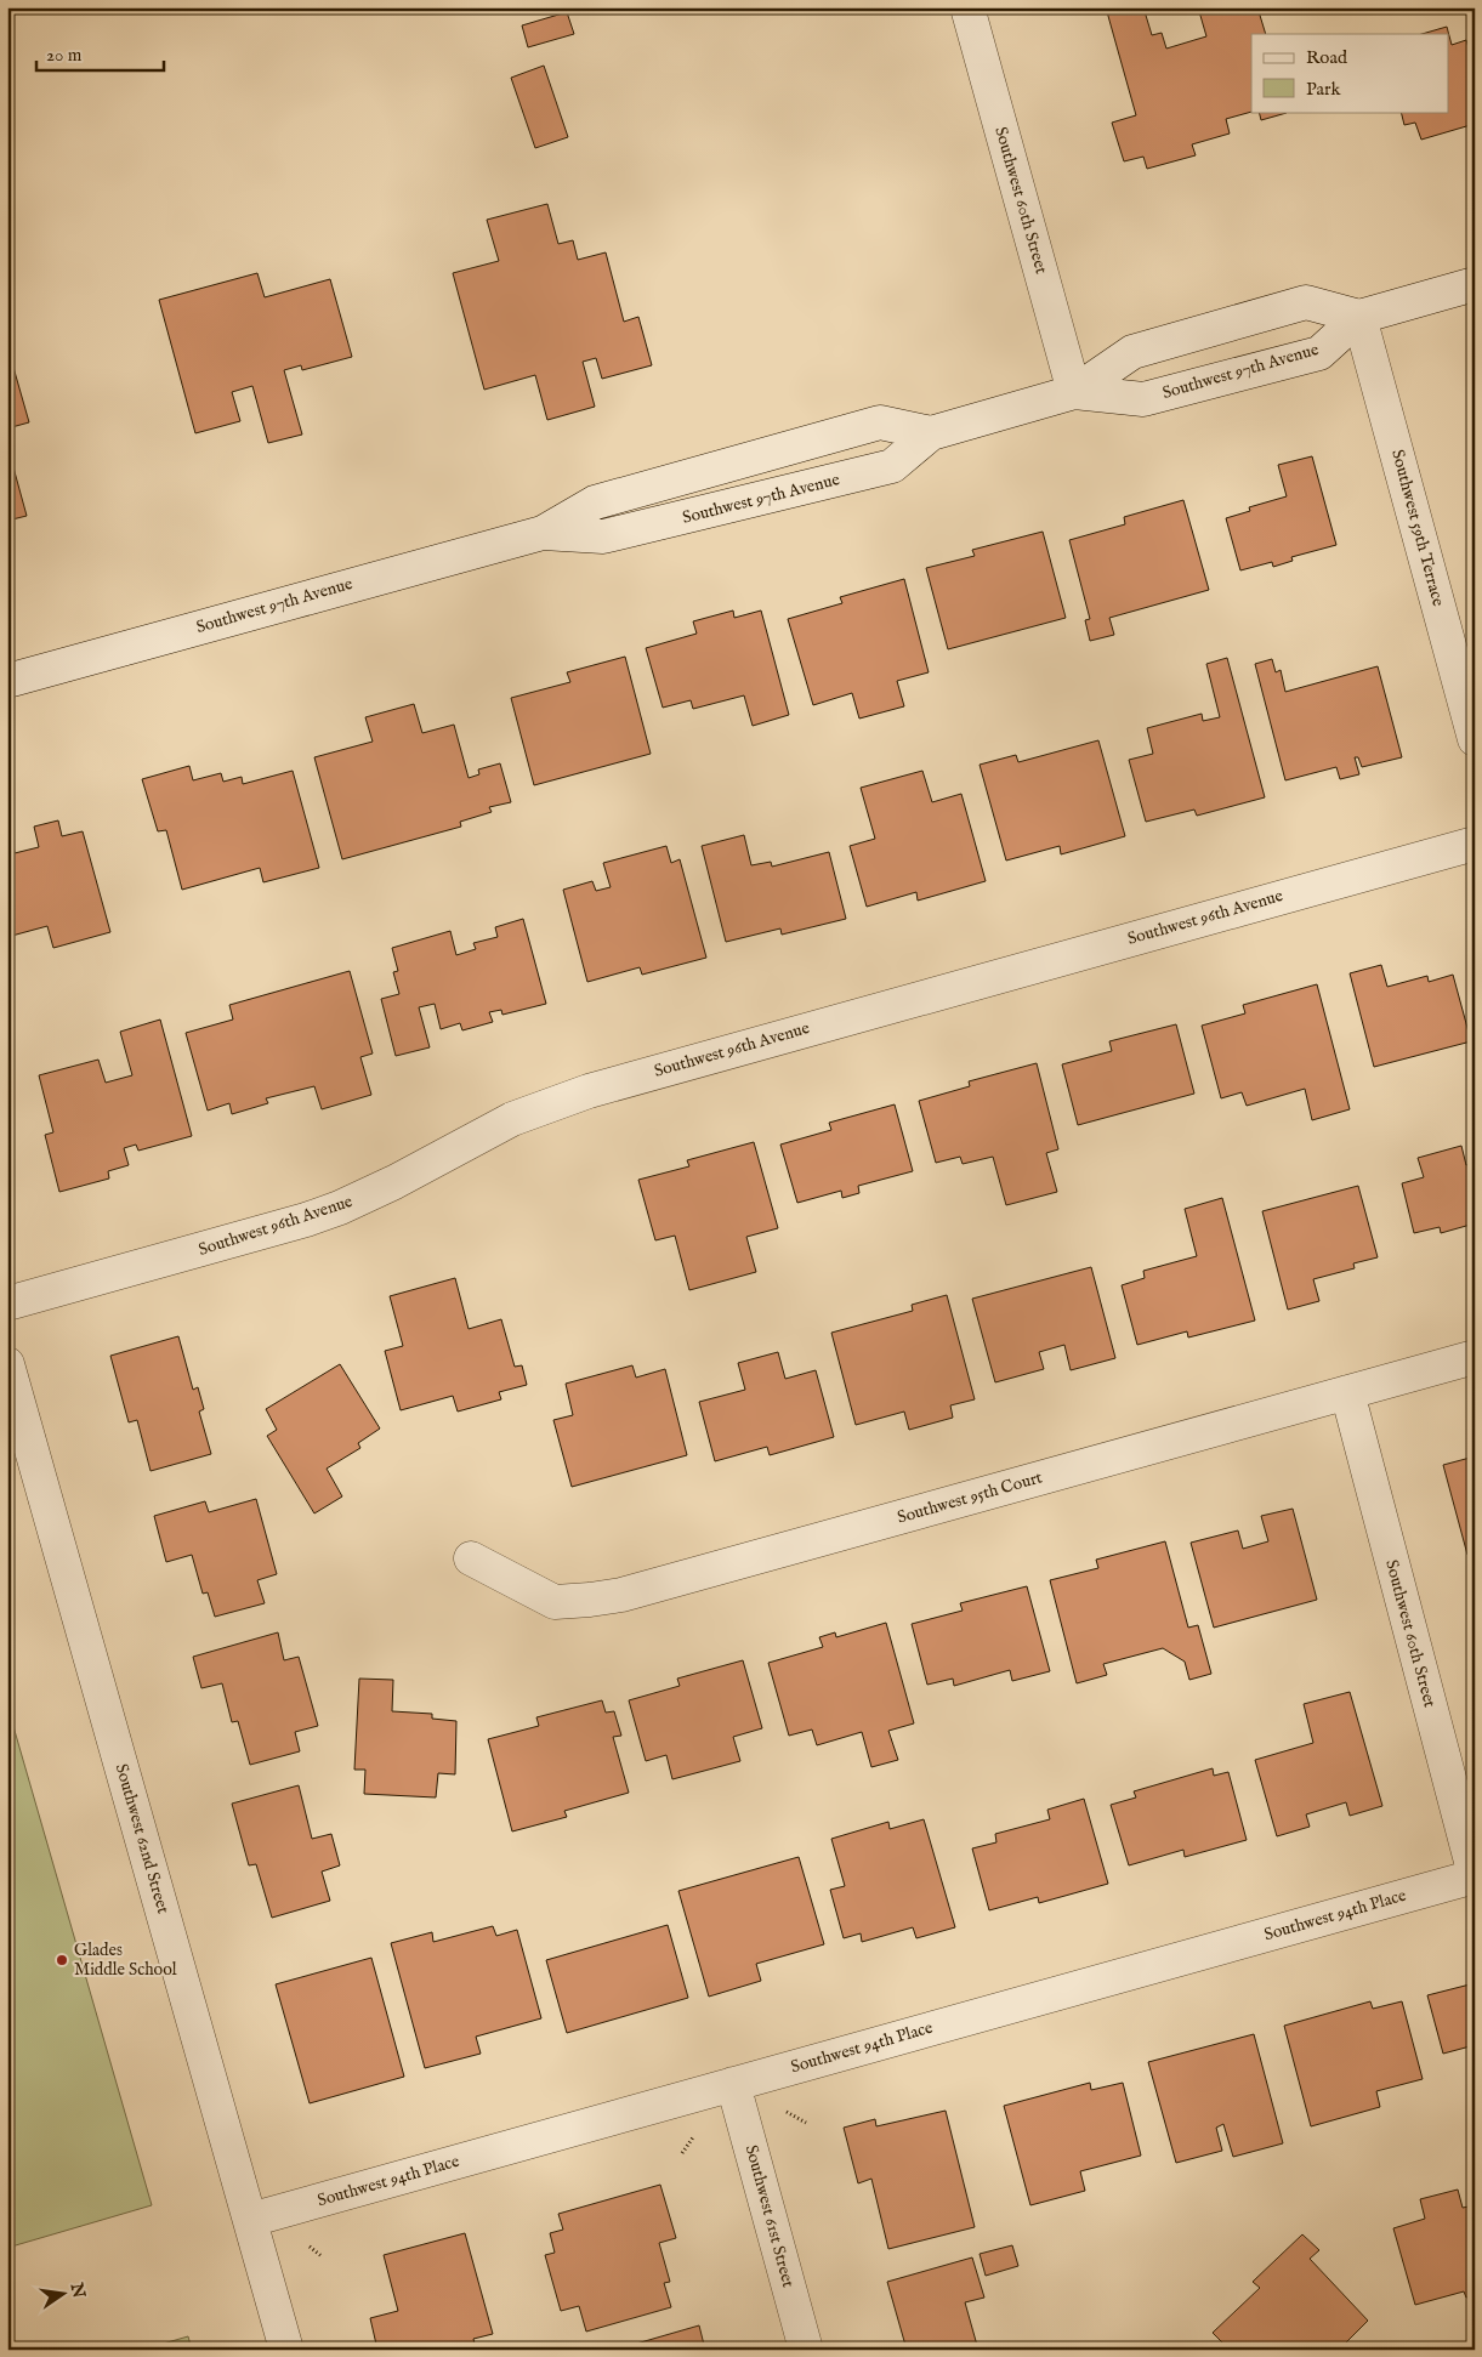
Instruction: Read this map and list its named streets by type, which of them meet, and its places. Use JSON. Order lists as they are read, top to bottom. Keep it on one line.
{"streets":{"street":["Southwest 60th Street","Southwest 97th Avenue","Southwest 59th Terrace","Southwest 96th Avenue","Southwest 95th Court","Southwest 62nd Street","Southwest 94th Place","Southwest 61st Street"]},"crossings":[["Southwest 60th Street","Southwest 97th Avenue"],["Southwest 60th Street","Southwest 95th Court"],["Southwest 60th Street","Southwest 94th Place"],["Southwest 97th Avenue","Southwest 59th Terrace"],["Southwest 62nd Street","Southwest 94th Place"],["Southwest 94th Place","Southwest 61st Street"]],"places":["Glades Middle School"],"legend":["Road","Park"],"scale_bar":"20 m","north":"right"}
